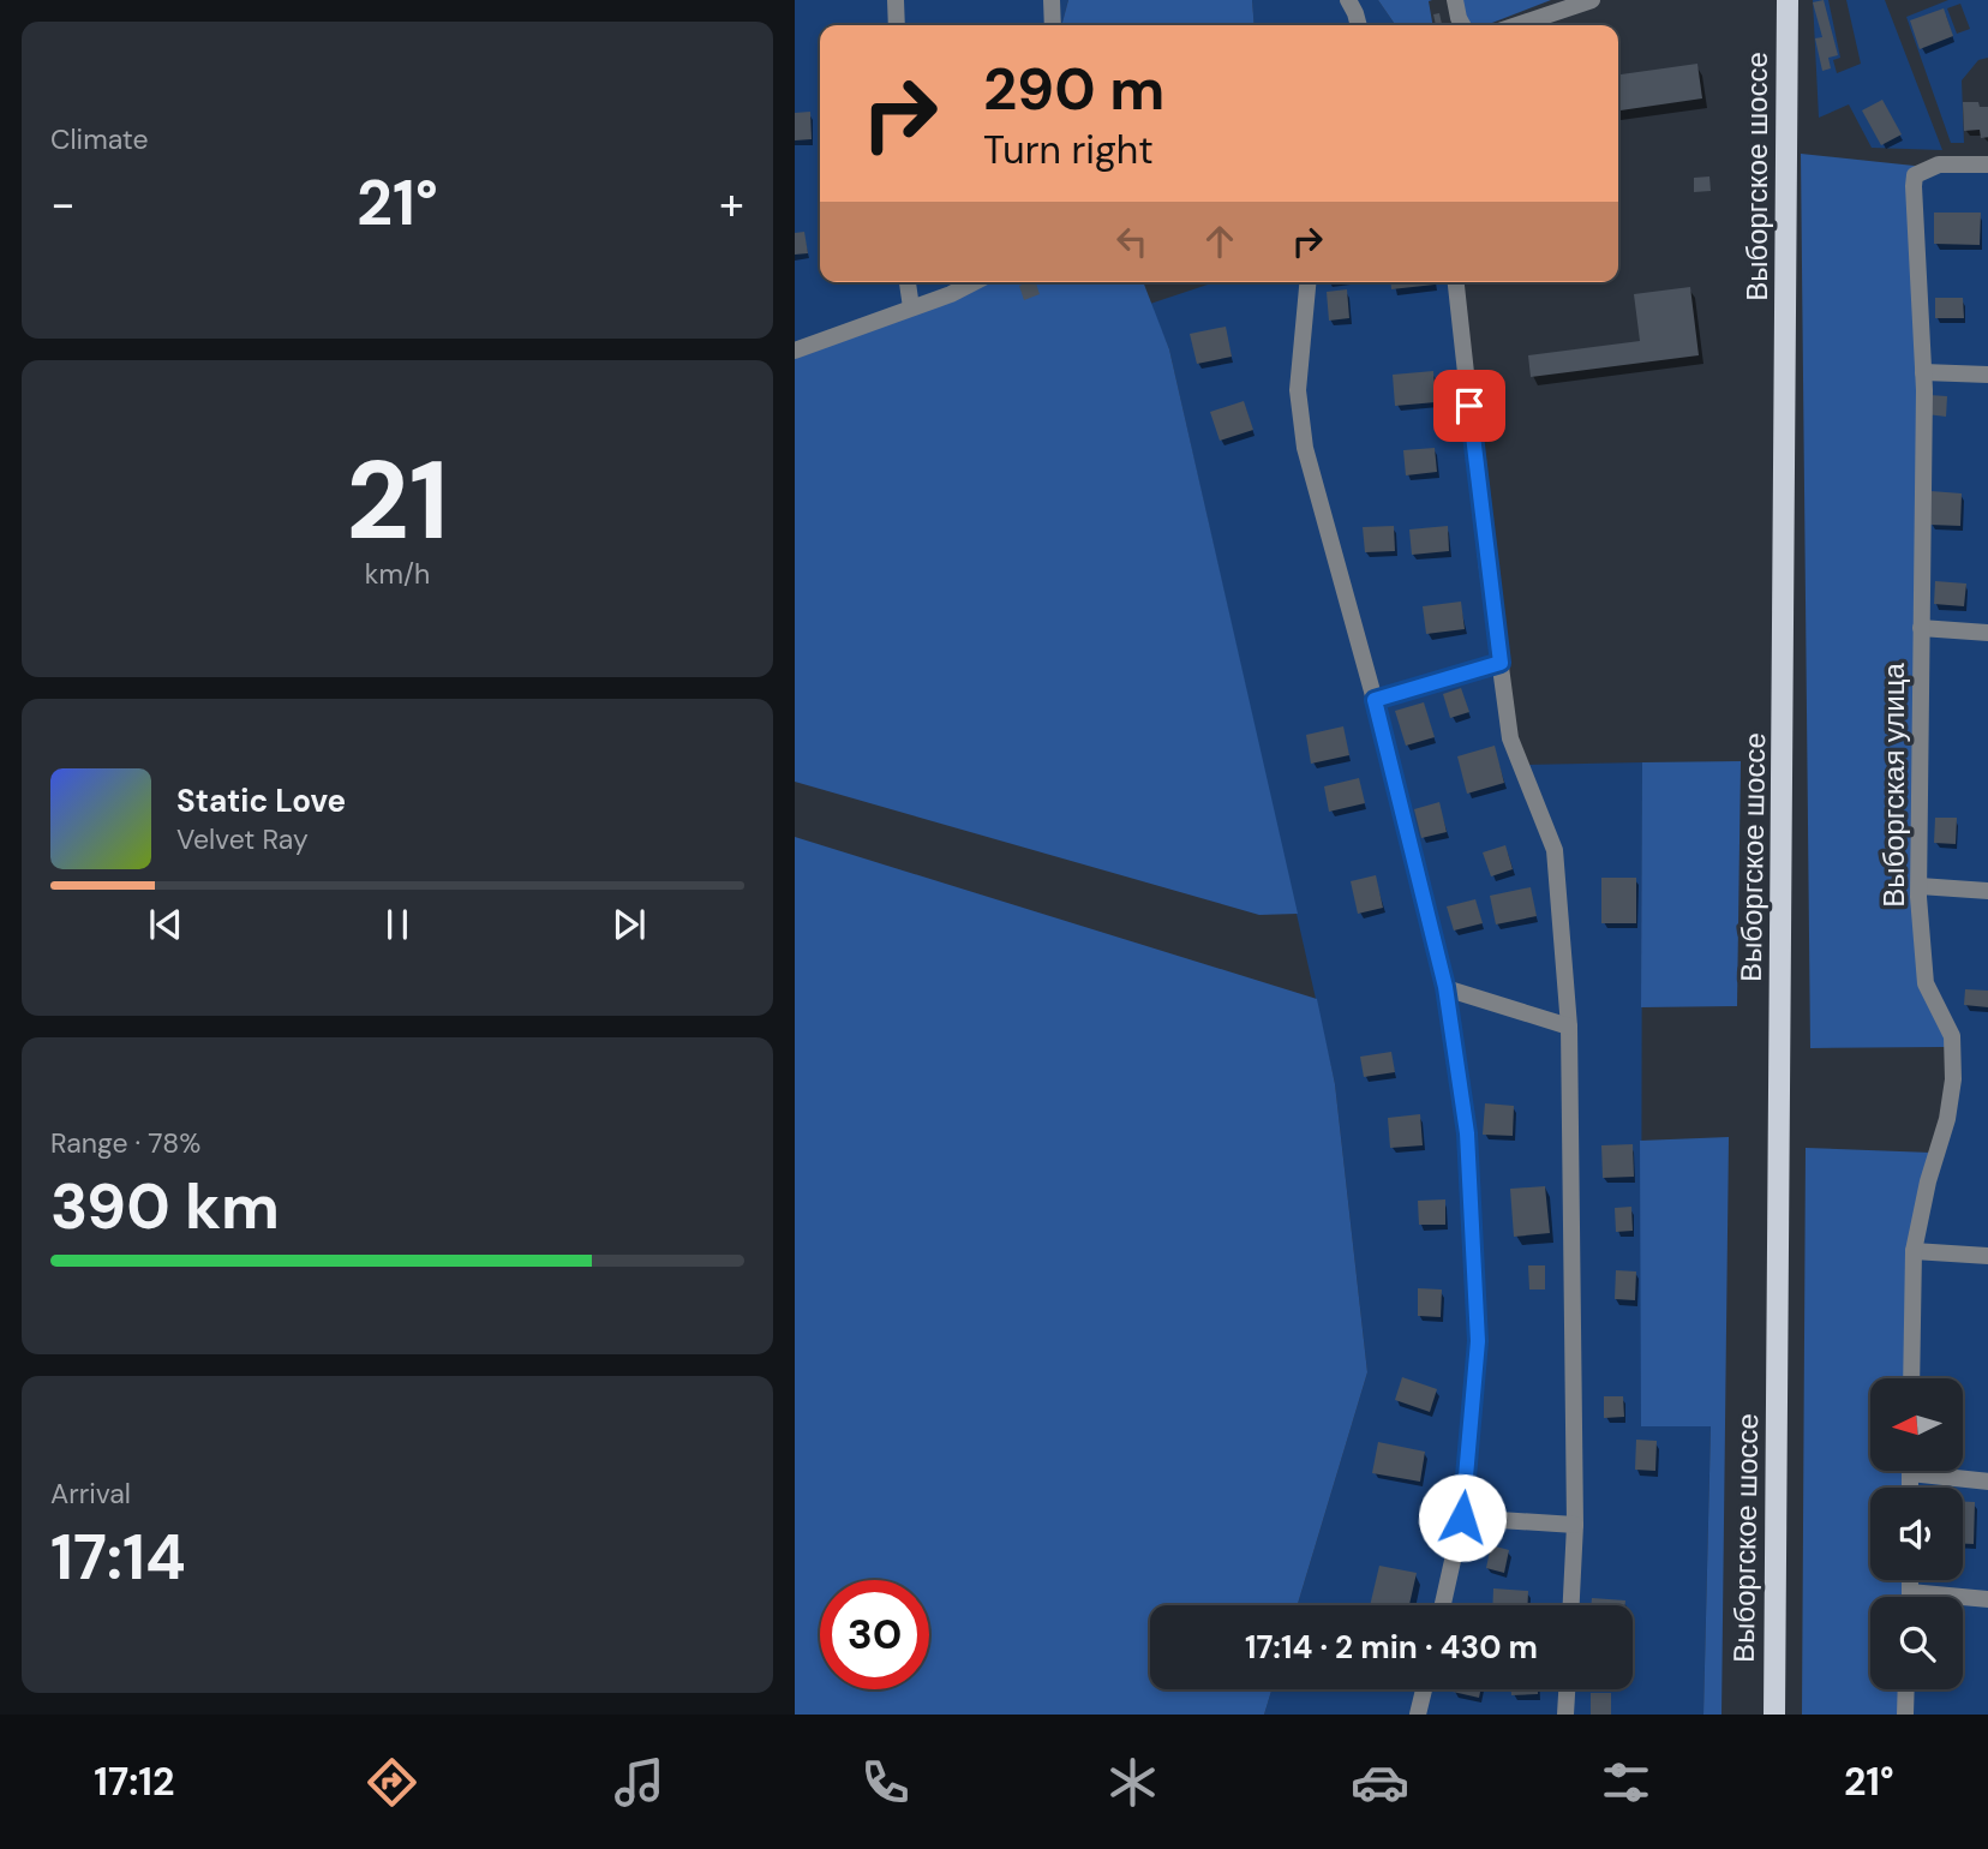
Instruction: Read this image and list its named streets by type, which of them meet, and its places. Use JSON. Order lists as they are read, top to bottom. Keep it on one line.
{"streets":{"main road":["Выборгское шоссе"],"street":["Выборгская улица"]},"north":"left","page":{"tile":["Climate",["21","km/h"],["Range · 78%","390 km"],["Arrival","17:14"]],"turn":["290 m","Turn right"],"heat":["−","21°","+"],"song":["Static Love","Velvet Ray"],"limit":"30","trip":"17:14 · 2 min · 430 m","tabs":["17:12","21°"]}}
